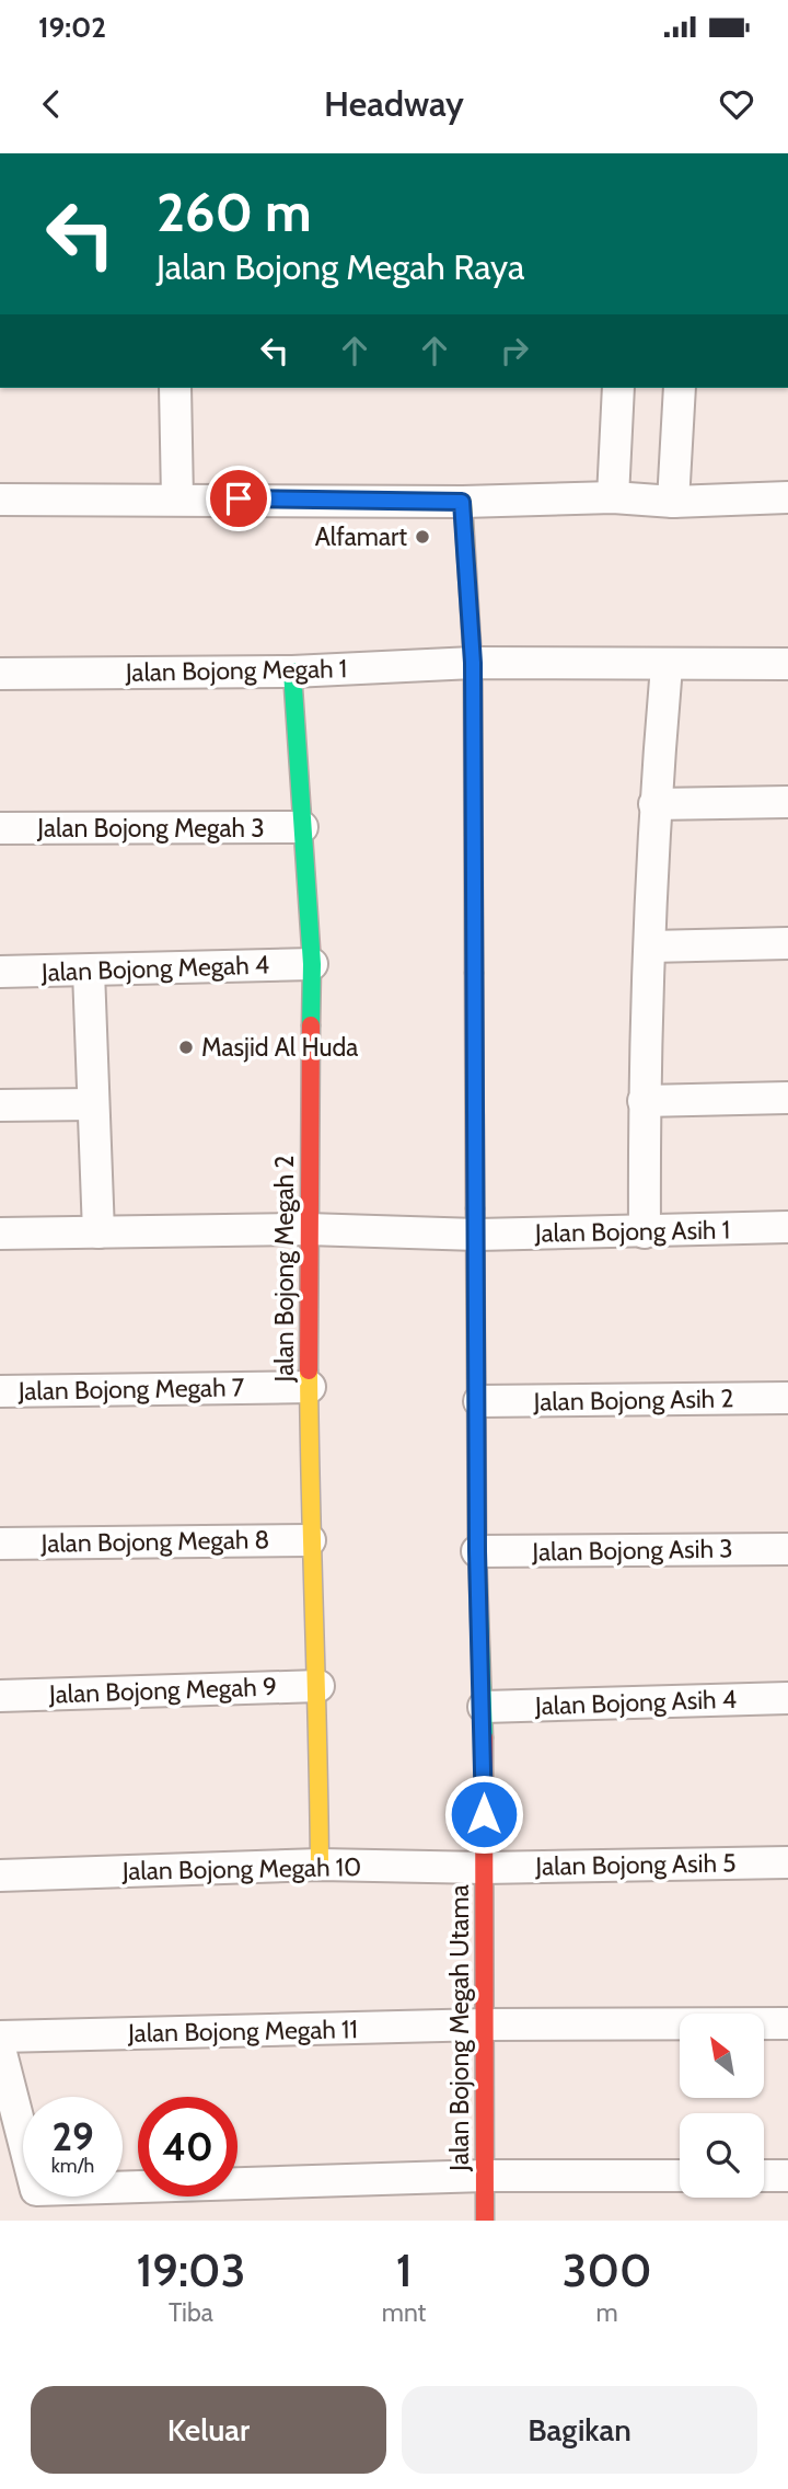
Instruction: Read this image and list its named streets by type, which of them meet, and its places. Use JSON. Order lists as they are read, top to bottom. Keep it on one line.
{"streets":{"street":["Jalan Bojong Megah 1","Jalan Bojong Megah 3","Jalan Bojong Megah 4","Jalan Bojong Asih 1","Jalan Bojong Megah 2","Jalan Bojong Megah 7","Jalan Bojong Asih 2","Jalan Bojong Megah 8","Jalan Bojong Asih 3","Jalan Bojong Megah 9","Jalan Bojong Asih 4","Jalan Bojong Asih 5","Jalan Bojong Megah 10","Jalan Bojong Megah Utama","Jalan Bojong Megah 11"]},"crossings":[["Jalan Bojong Megah 1","Jalan Bojong Megah 2"],["Jalan Bojong Megah 1","Jalan Bojong Megah Utama"],["Jalan Bojong Megah 3","Jalan Bojong Megah 2"],["Jalan Bojong Megah 4","Jalan Bojong Megah 2"],["Jalan Bojong Asih 1","Jalan Bojong Megah Utama"],["Jalan Bojong Megah 2","Jalan Bojong Megah 7"],["Jalan Bojong Megah 2","Jalan Bojong Megah 8"],["Jalan Bojong Megah 2","Jalan Bojong Megah 9"],["Jalan Bojong Megah 2","Jalan Bojong Megah 10"],["Jalan Bojong Asih 2","Jalan Bojong Megah Utama"],["Jalan Bojong Asih 3","Jalan Bojong Megah Utama"],["Jalan Bojong Asih 4","Jalan Bojong Megah Utama"],["Jalan Bojong Asih 5","Jalan Bojong Megah 10"],["Jalan Bojong Asih 5","Jalan Bojong Megah Utama"],["Jalan Bojong Megah 10","Jalan Bojong Megah Utama"],["Jalan Bojong Megah Utama","Jalan Bojong Megah 11"]],"places":["Alfamart","Masjid Al Huda"],"north":"top left","page":{"status":"19:02","header":"Headway","turn":["260 m","Jalan Bojong Megah Raya"],"speed":"29 km/h","limit":"40","eta":["19:03","Tiba","1","mnt","300","m"],"buttons":["Keluar","Bagikan"]}}
